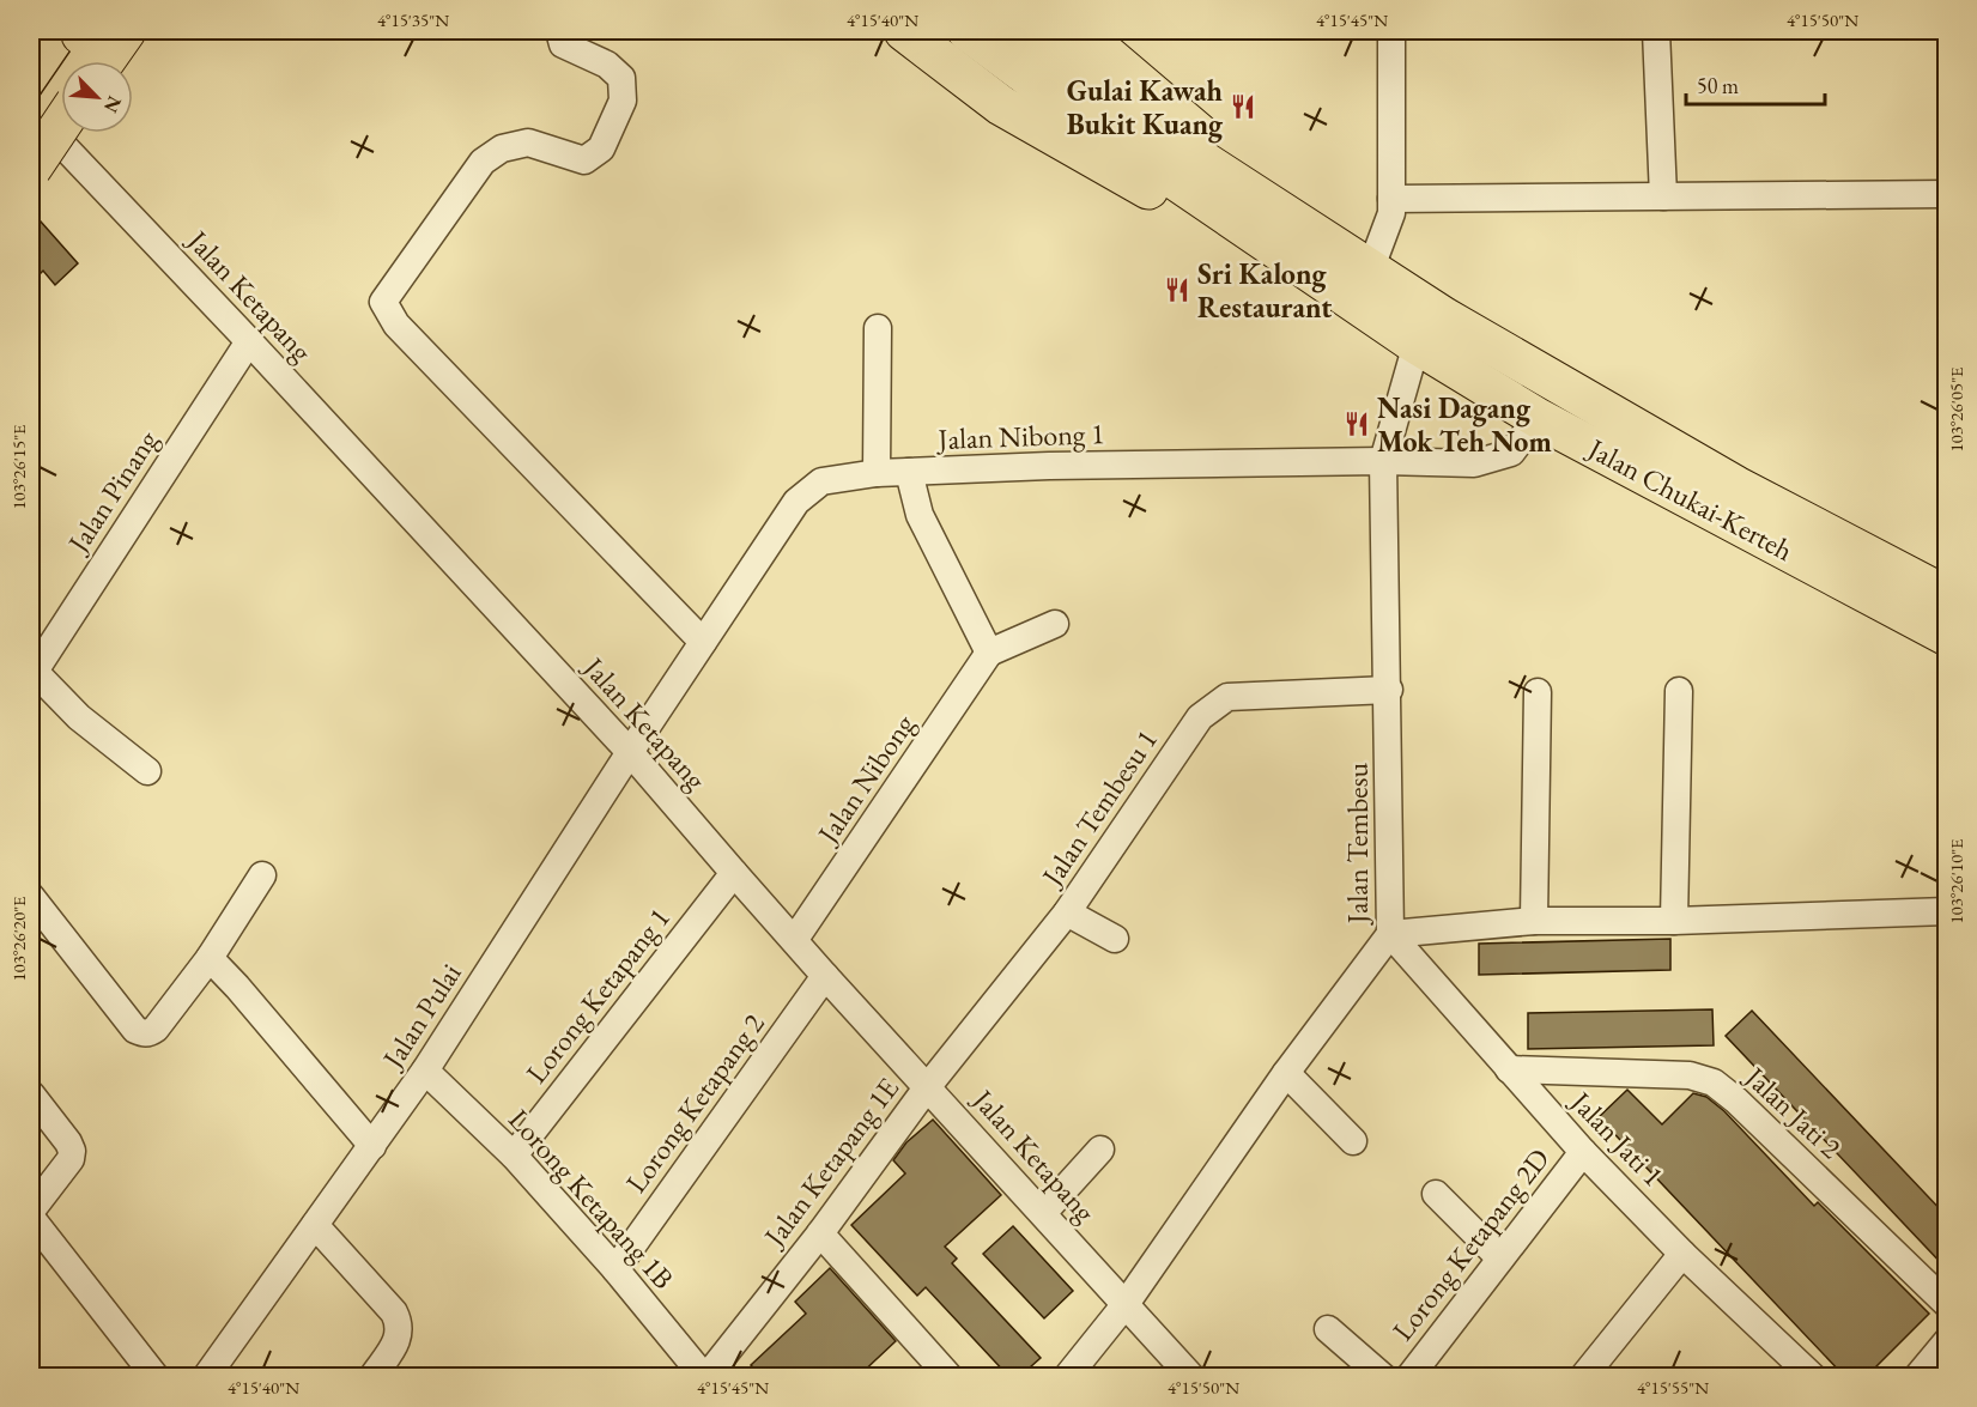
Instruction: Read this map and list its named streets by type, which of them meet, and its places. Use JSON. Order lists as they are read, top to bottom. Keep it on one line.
{"streets":{"highway":["Jalan Chukai-Kerteh"],"street":["Jalan Ketapang","Jalan Nibong 1","Jalan Pinang","Jalan Nibong","Jalan Tembesu 1","Jalan Tembesu","Lorong Ketapang 1","Jalan Pulai","Lorong Ketapang 2","Jalan Jati 2","Jalan Jati 1","Jalan Ketapang 1E","Lorong Ketapang 1B","Lorong Ketapang 2D"]},"crossings":[["Jalan Ketapang","Jalan Nibong 1"],["Jalan Ketapang","Jalan Pinang"],["Jalan Ketapang","Jalan Nibong"],["Jalan Ketapang","Jalan Tembesu 1"],["Jalan Ketapang","Jalan Tembesu"],["Jalan Ketapang","Lorong Ketapang 1"],["Jalan Ketapang","Jalan Pulai"],["Jalan Ketapang","Lorong Ketapang 2"],["Jalan Ketapang","Jalan Ketapang 1E"],["Jalan Nibong 1","Jalan Chukai-Kerteh"],["Jalan Nibong 1","Jalan Tembesu"],["Jalan Nibong 1","Jalan Pulai"],["Jalan Chukai-Kerteh","Jalan Tembesu"],["Jalan Tembesu 1","Jalan Tembesu"],["Jalan Tembesu 1","Jalan Ketapang 1E"],["Jalan Tembesu","Jalan Jati 1"],["Lorong Ketapang 1","Lorong Ketapang 1B"],["Jalan Pulai","Lorong Ketapang 1B"],["Lorong Ketapang 2","Lorong Ketapang 1B"],["Jalan Jati 2","Jalan Jati 1"],["Jalan Jati 1","Lorong Ketapang 2D"],["Jalan Ketapang 1E","Lorong Ketapang 1B"]],"places":{"restaurant":["Gulai Kawah Bukit Kuang","Sri Kalong Restaurant","Nasi Dagang Mok Teh Nom"]},"scale_bar":"50 m","north":"bottom right","coordinates":["4°15'35\"N","4°15'40\"N","4°15'45\"N","4°15'50\"N","103°26'05\"E","103°26'15\"E","103°26'10\"E","103°26'20\"E","4°15'55\"N"]}
